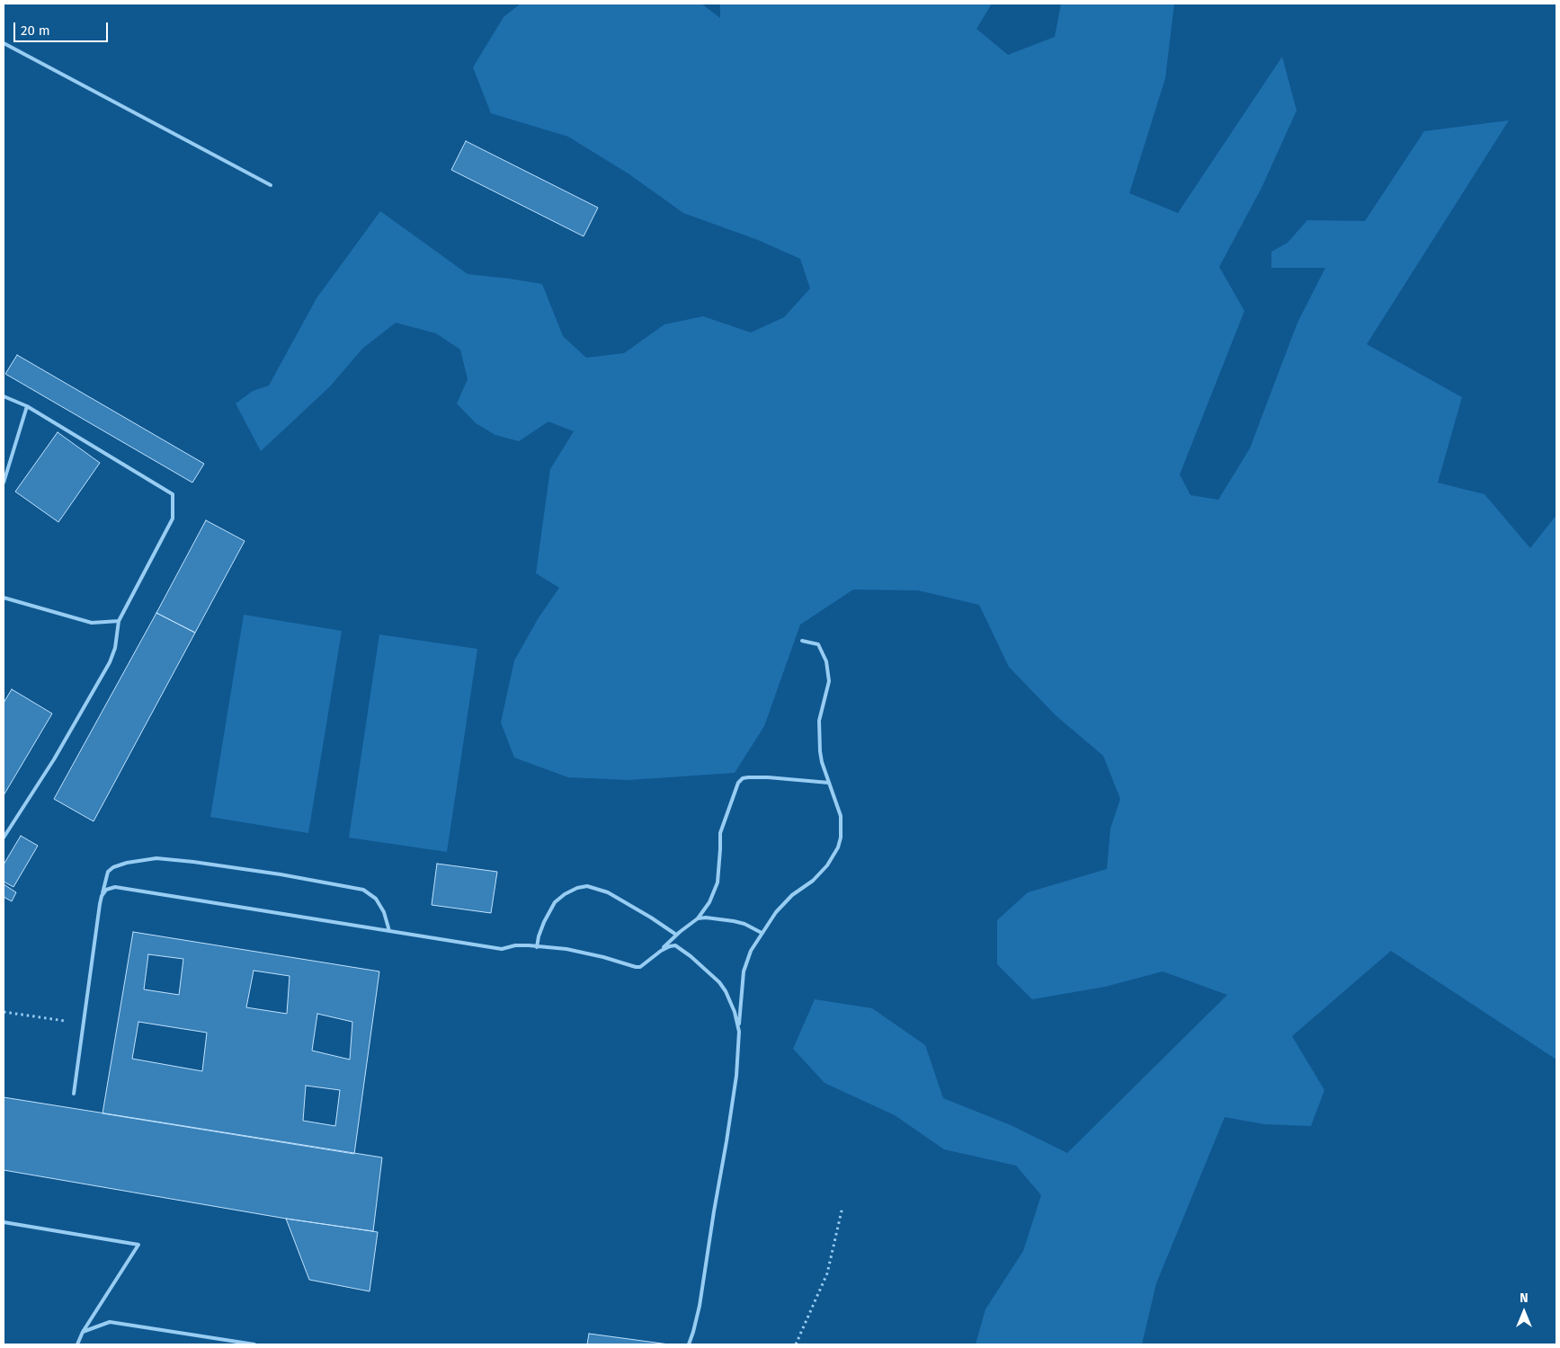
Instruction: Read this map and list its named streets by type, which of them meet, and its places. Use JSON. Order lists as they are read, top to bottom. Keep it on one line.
{"scale_bar":"20 m","north":"top"}
